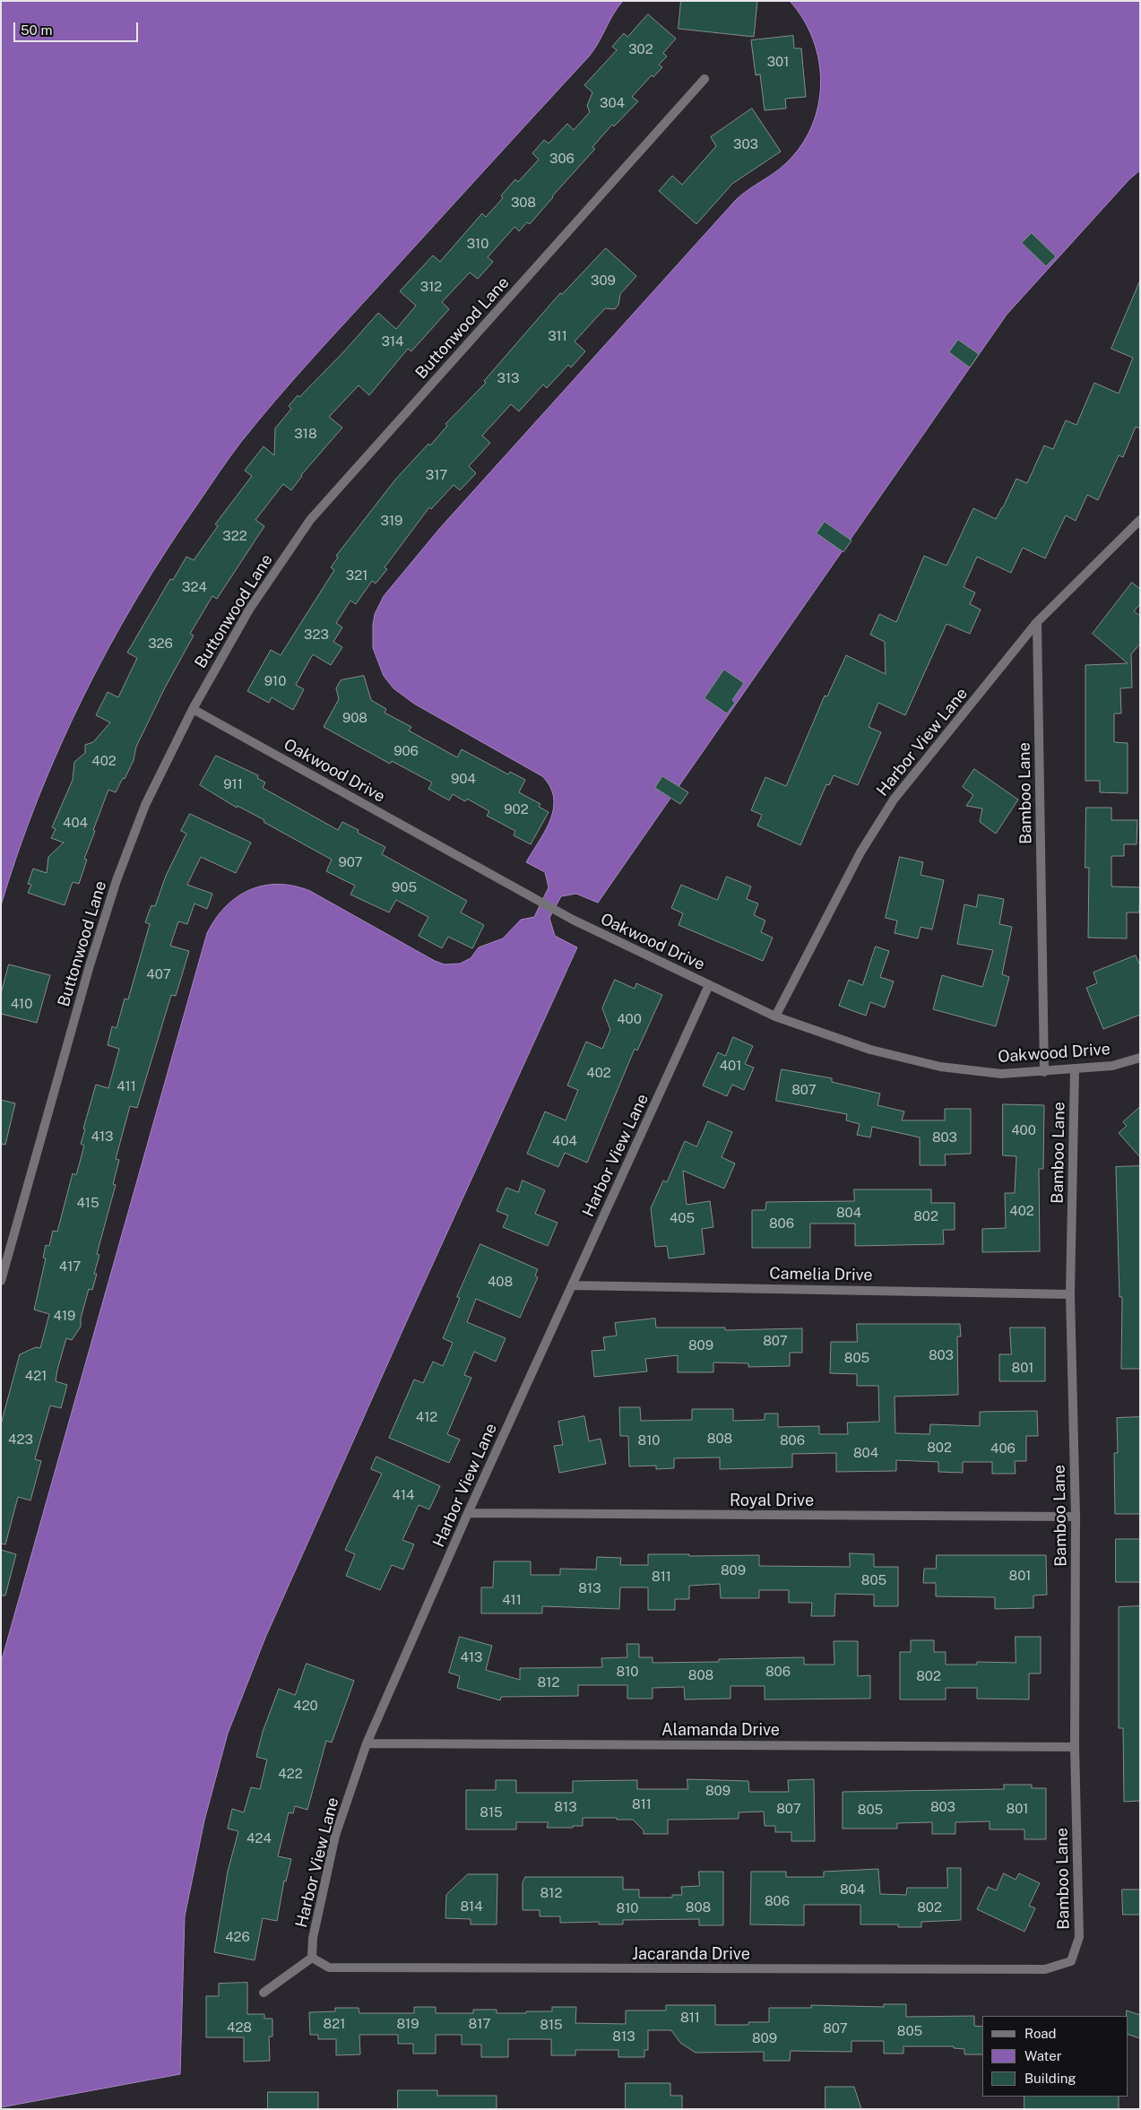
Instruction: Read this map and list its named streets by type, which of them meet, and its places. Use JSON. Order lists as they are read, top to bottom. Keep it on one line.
{"streets":{"street":["Buttonwood Lane","Harbor View Lane","Oakwood Drive","Bamboo Lane","Camelia Drive","Royal Drive","Alamanda Drive","Jacaranda Drive"]},"crossings":[["Buttonwood Lane","Oakwood Drive"],["Harbor View Lane","Oakwood Drive"],["Harbor View Lane","Bamboo Lane"],["Harbor View Lane","Camelia Drive"],["Harbor View Lane","Royal Drive"],["Harbor View Lane","Alamanda Drive"],["Harbor View Lane","Jacaranda Drive"],["Oakwood Drive","Bamboo Lane"],["Bamboo Lane","Camelia Drive"],["Bamboo Lane","Royal Drive"],["Bamboo Lane","Alamanda Drive"],["Bamboo Lane","Jacaranda Drive"]],"house_numbers":["302","301","304","303","306","308","310","309","312","311","314","313","318","317","319","322","321","324","323","326","910","908","906","402","904","911","902","404","907","905","407","410","400","401","402","411","807","400","413","803","404","415","402","804","802","405","806","417","408","419","807","809","803","805","801","421","412","808","423","810","806","802","406","804","414","809","801","811","805","813","411","413","810","806","808","802","812","420","422","809","811","813","803","807","801","805","815","424","804","812","806","814","808","802","810","426","811","821","819","817","815","428","807","805","813","809"],"legend":["Road","Water","Building"],"scale_bar":"50 m"}
